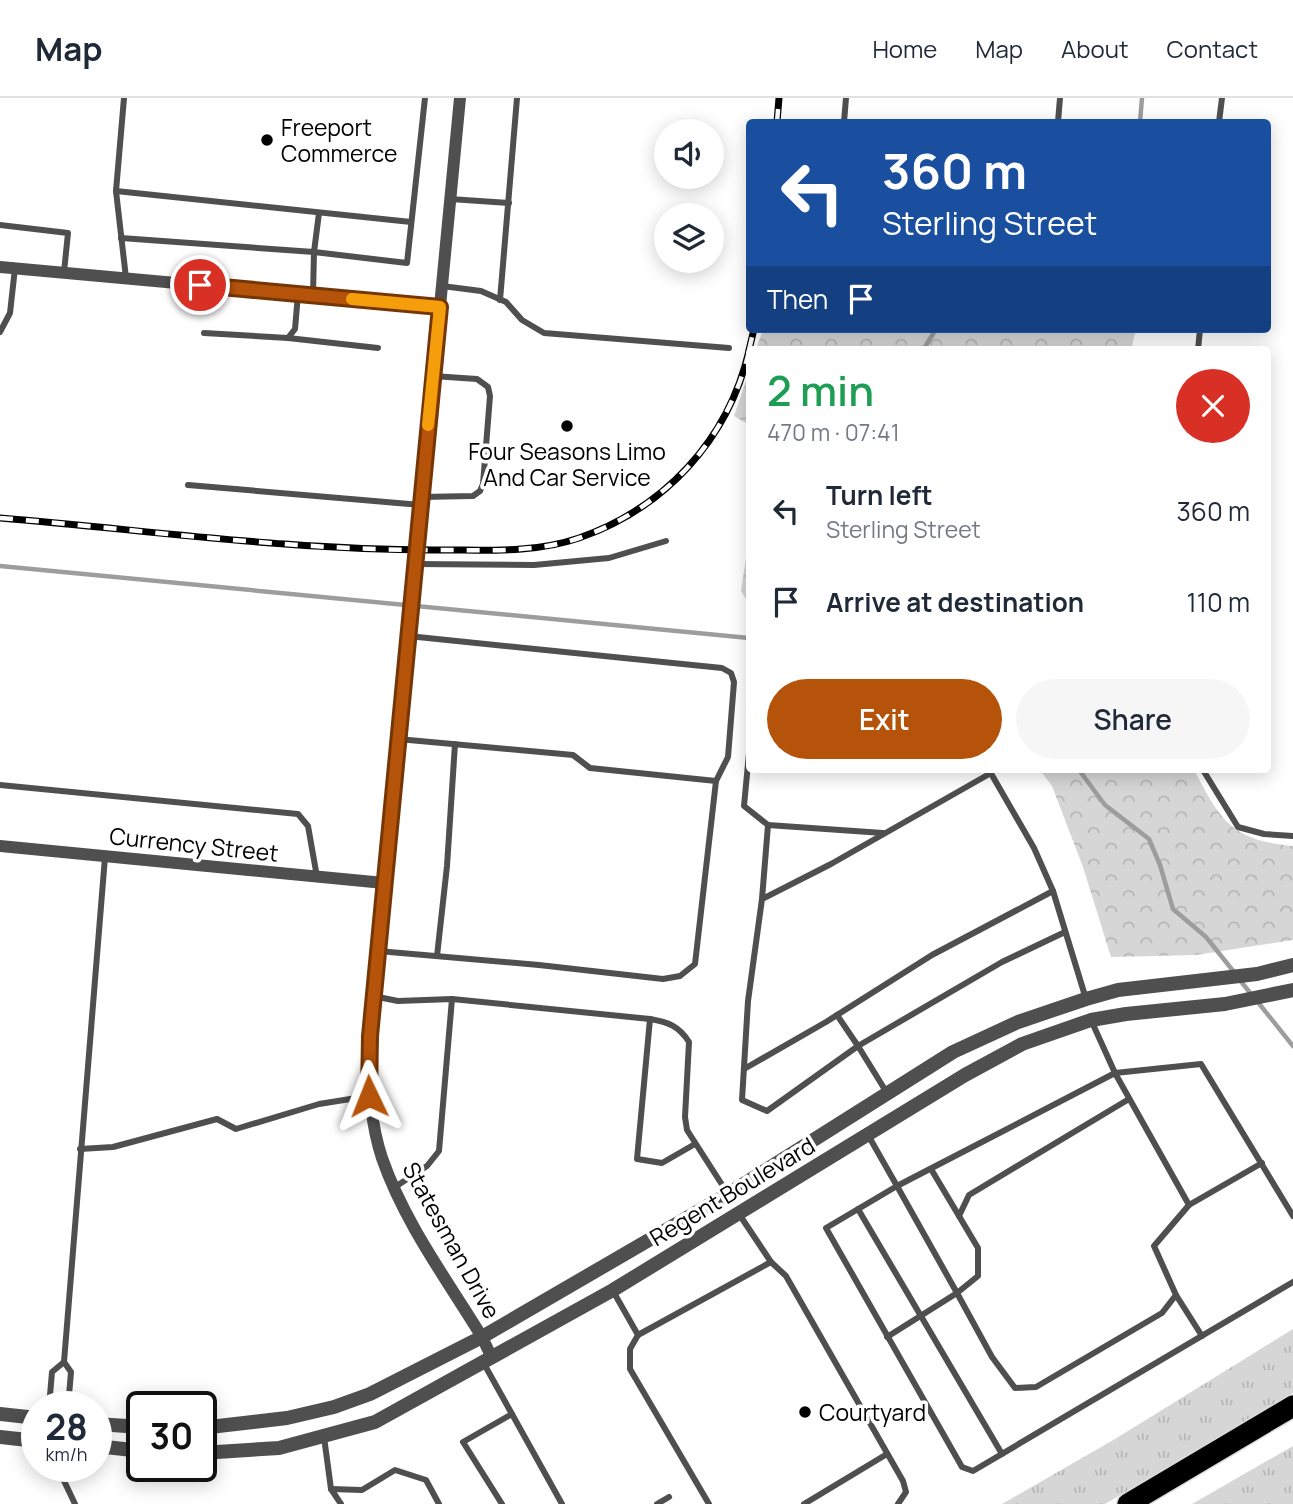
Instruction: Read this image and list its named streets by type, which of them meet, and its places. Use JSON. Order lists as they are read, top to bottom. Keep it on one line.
{"streets":{"street":["Currency Street","Regent Boulevard","Statesman Drive"]},"crossings":[["Currency Street","Statesman Drive"],["Regent Boulevard","Statesman Drive"]],"places":["Freeport Commerce","Four Seasons Limo And Car Service","Courtyard"],"page":{"header":"Map","nav":["Home","Map","About","Contact"],"turn":["360 m","Sterling Street"],"then":"Then","heading":["2 min","470 m · 07:41"],"list":[{"name":"Turn left","note":"Sterling Street","value":"360 m"},{"name":"Arrive at destination","value":"110 m"}],"buttons":["Exit","Share"],"speed":"28 km/h","limit":"30"}}
